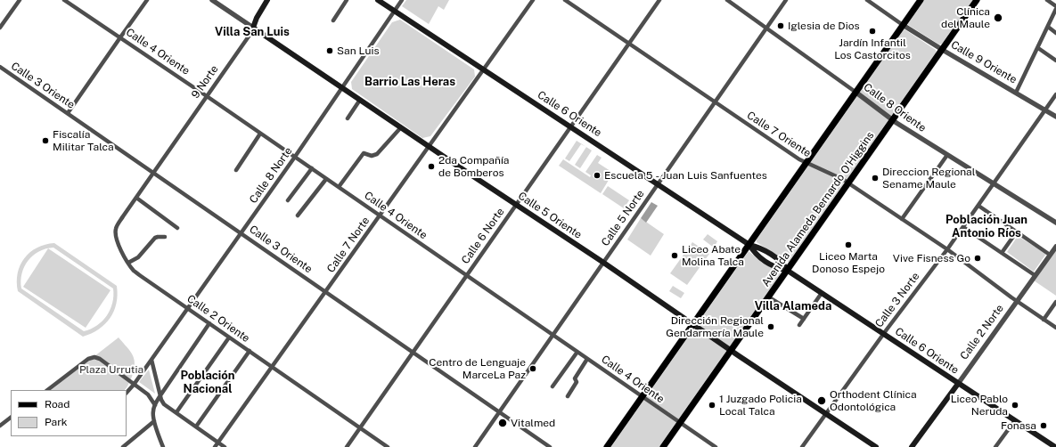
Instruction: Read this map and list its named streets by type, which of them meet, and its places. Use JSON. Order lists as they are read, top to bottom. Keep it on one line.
{"streets":{"main road":["9 Norte","Calle 6 Oriente","Avenida Alameda Bernardo O'Higgins","Calle 5 Oriente","Calle 2 Norte"],"street":["Calle 4 Oriente","Calle 9 Oriente","Calle 3 Oriente","Calle 8 Oriente","Calle 7 Oriente","Calle 8 Norte","Calle 5 Norte","Calle 6 Norte","Calle 7 Norte","Calle 3 Norte","Calle 2 Oriente"]},"crossings":[["Calle 4 Oriente","9 Norte"],["Calle 4 Oriente","Calle 8 Norte"],["Calle 4 Oriente","Avenida Alameda Bernardo O'Higgins"],["Calle 4 Oriente","Calle 5 Norte"],["Calle 4 Oriente","Calle 6 Norte"],["Calle 4 Oriente","Calle 7 Norte"],["Calle 9 Oriente","Avenida Alameda Bernardo O'Higgins"],["Calle 9 Oriente","Calle 3 Norte"],["9 Norte","Calle 3 Oriente"],["9 Norte","Calle 5 Oriente"],["9 Norte","Calle 2 Oriente"],["Calle 3 Oriente","Calle 8 Norte"],["Calle 3 Oriente","Calle 5 Norte"],["Calle 3 Oriente","Calle 6 Norte"],["Calle 3 Oriente","Calle 7 Norte"],["Calle 3 Oriente","Calle 2 Oriente"],["Calle 8 Oriente","Avenida Alameda Bernardo O'Higgins"],["Calle 8 Oriente","Calle 5 Norte"],["Calle 8 Oriente","Calle 3 Norte"],["Calle 6 Oriente","Calle 8 Norte"],["Calle 6 Oriente","Avenida Alameda Bernardo O'Higgins"],["Calle 6 Oriente","Calle 5 Norte"],["Calle 6 Oriente","Calle 6 Norte"],["Calle 6 Oriente","Calle 7 Norte"],["Calle 6 Oriente","Calle 3 Norte"],["Calle 6 Oriente","Calle 2 Norte"],["Calle 7 Oriente","Avenida Alameda Bernardo O'Higgins"],["Calle 7 Oriente","Calle 5 Norte"],["Calle 7 Oriente","Calle 6 Norte"],["Calle 7 Oriente","Calle 3 Norte"],["Calle 7 Oriente","Calle 2 Norte"],["Calle 8 Norte","Calle 5 Oriente"],["Calle 8 Norte","Calle 2 Oriente"],["Avenida Alameda Bernardo O'Higgins","Calle 5 Oriente"],["Calle 5 Oriente","Calle 5 Norte"],["Calle 5 Oriente","Calle 6 Norte"],["Calle 5 Oriente","Calle 7 Norte"],["Calle 5 Oriente","Calle 3 Norte"],["Calle 6 Norte","Calle 2 Oriente"],["Calle 7 Norte","Calle 2 Oriente"]],"districts":["Villa San Luis","Barrio Las Heras","Población Juan Antonio Ríos","Villa Alameda","Población Nacional"],"parks":["Plaza Urrutia"],"places":["Clínica del Maule","Iglesia de Dios","Jardín Infantil Los Castorcitos","San Luis","Fiscalía Militar Talca","2da Compañía de Bomberos","Escuela 5 - Juan Luis Sanfuentes","Direccion Regional Sename Maule","Liceo Marta Donoso Espejo","Liceo Abate Molina Talca","Vive Fisness Go","Dirección Regional Gendarmería Maule","Centro de Lenguaje MarceLa Paz","Orthodent Clínica Odontológica","1 Juzgado Policia Local Talca","Liceo Pablo Neruda","Vitalmed","Fonasa"],"legend":["Road","Park"]}
